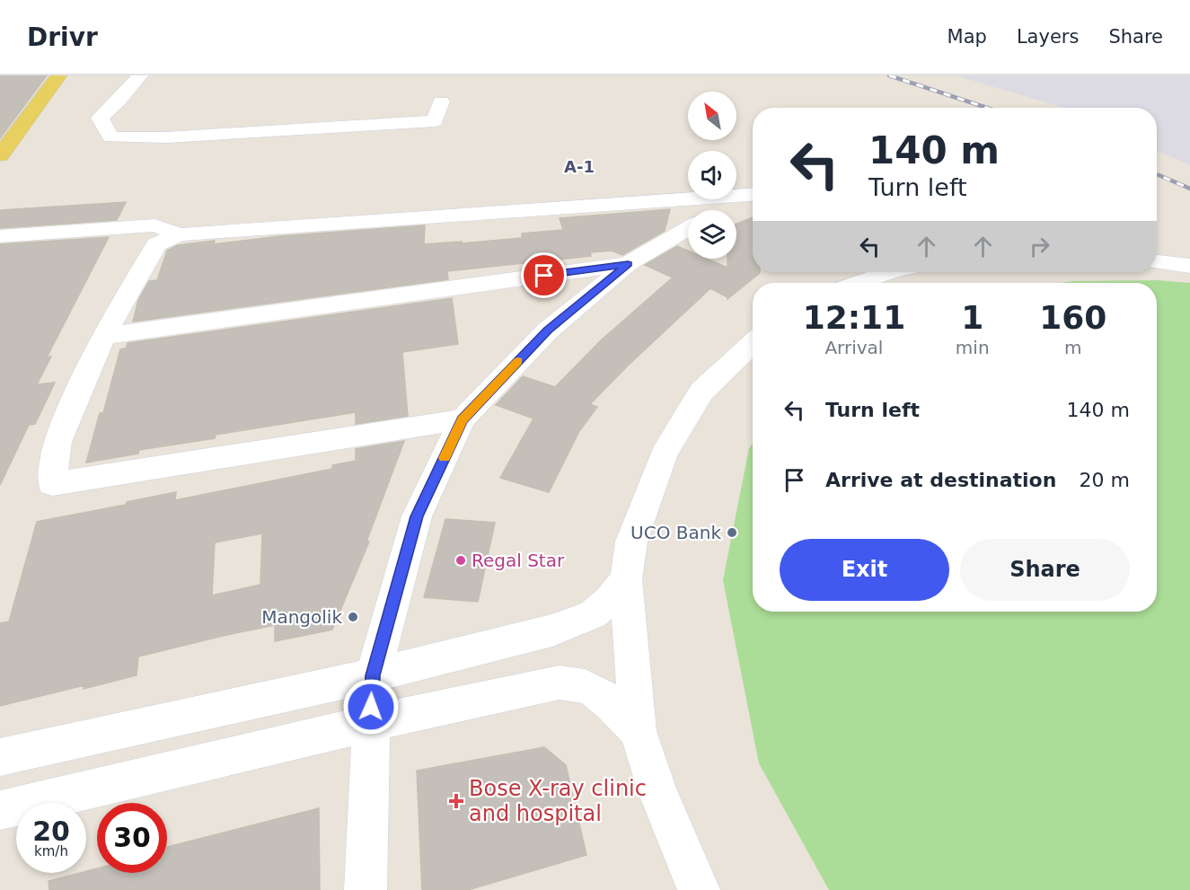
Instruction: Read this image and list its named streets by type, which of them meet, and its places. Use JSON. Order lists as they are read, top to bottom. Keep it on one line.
{"districts":["A-1"],"places":{"other":["UCO Bank","Regal Star","Mangolik"],"health":["Bose X-ray clinic and hospital"]},"north":"top left","page":{"header":"Drivr","nav":["Map","Layers","Share"],"turn":["140 m","Turn left"],"eta":["12:11","Arrival","1","min","160","m"],"list":[{"name":"Turn left","value":"140 m"},{"name":"Arrive at destination","value":"20 m"}],"buttons":["Exit","Share"],"speed":"20 km/h","limit":"30"}}
